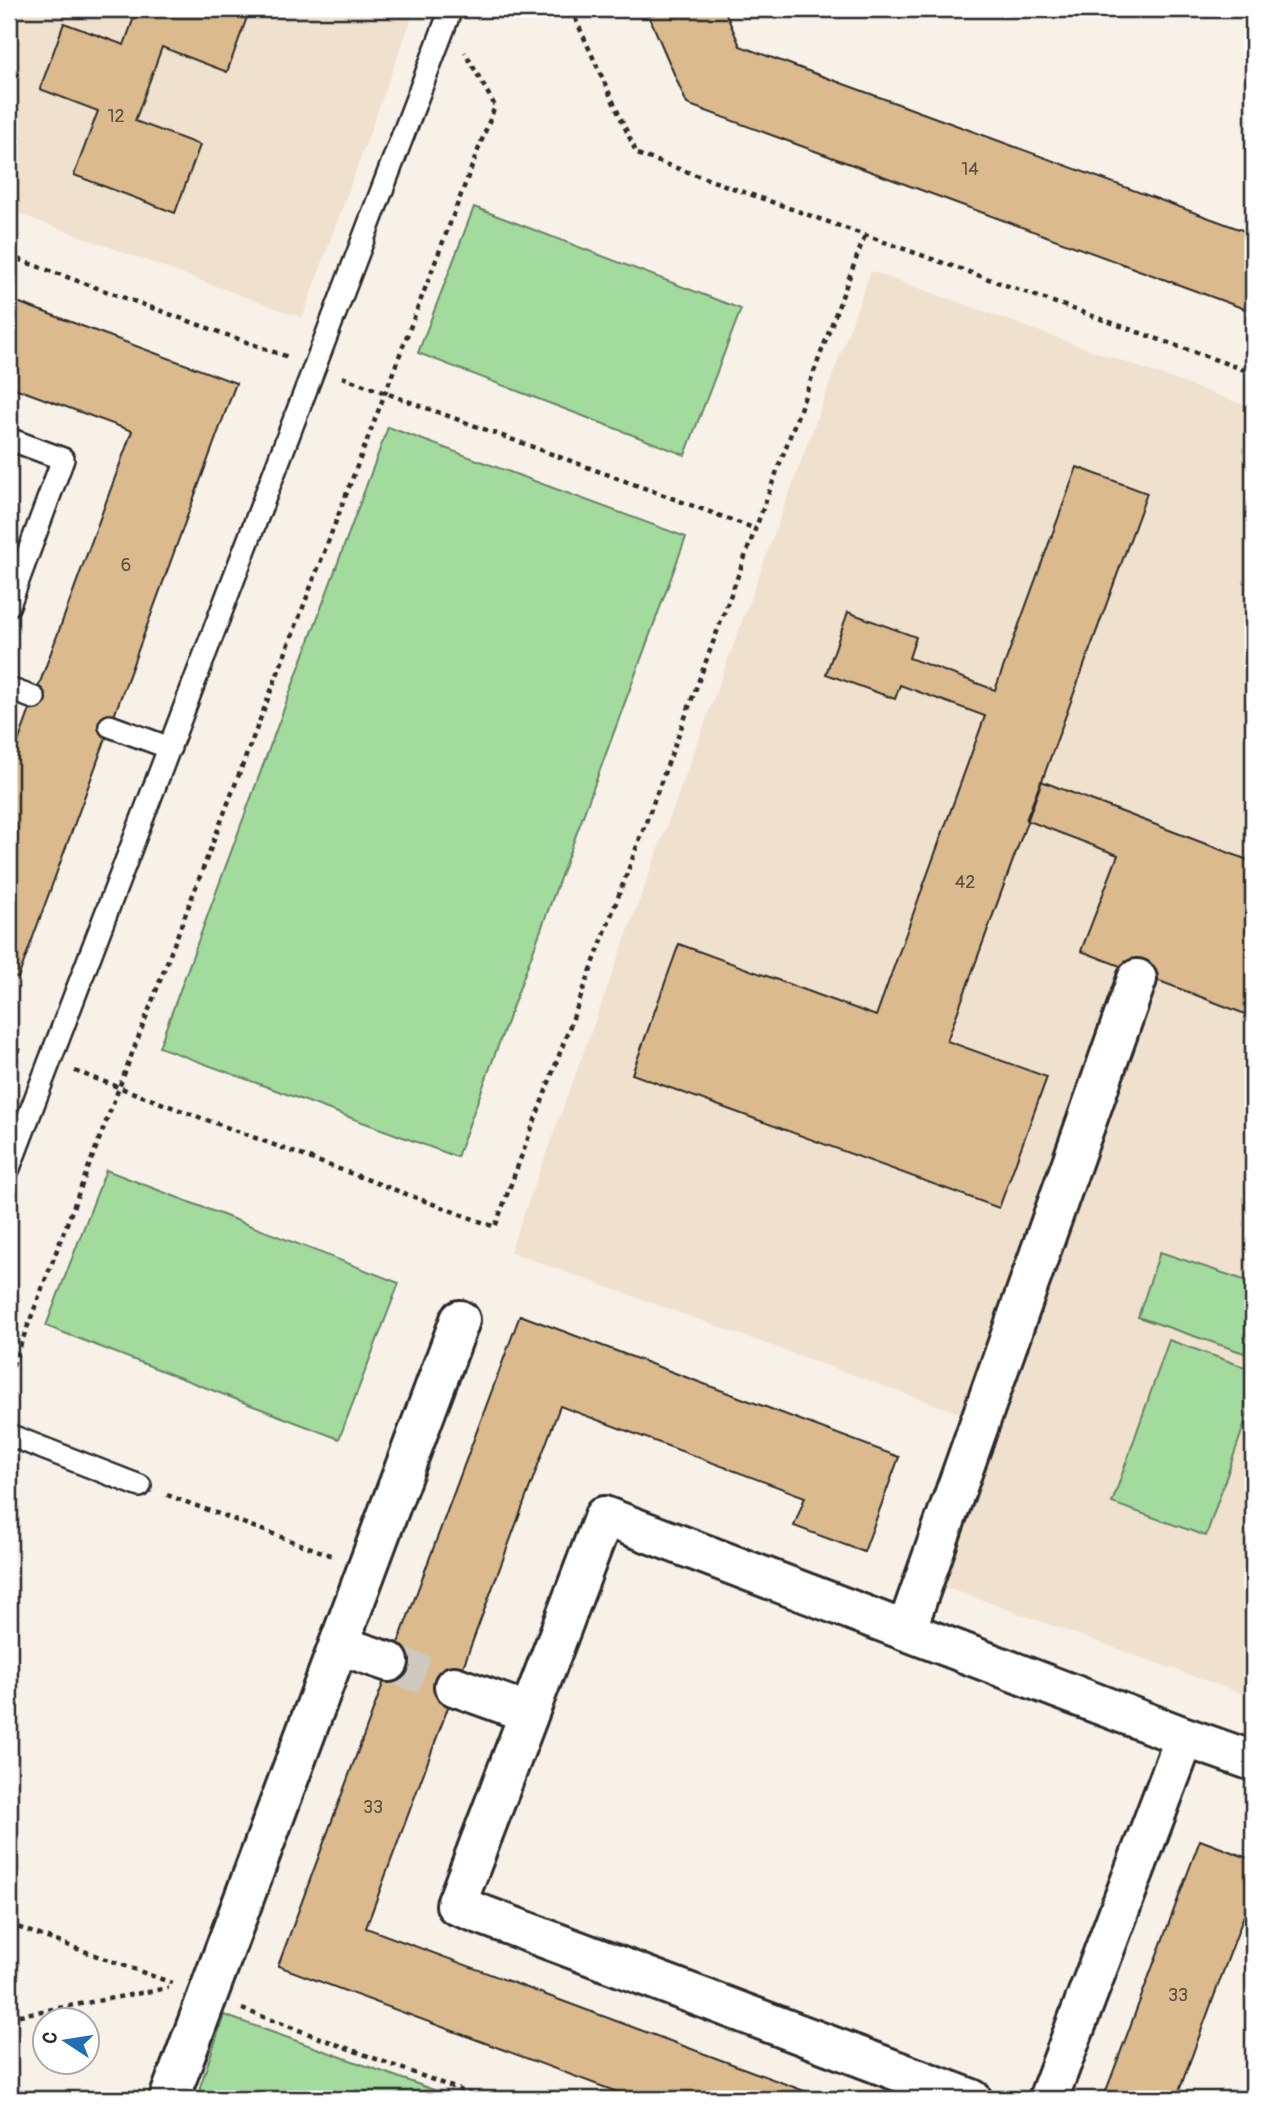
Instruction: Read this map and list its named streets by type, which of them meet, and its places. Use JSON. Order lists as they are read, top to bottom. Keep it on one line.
{"house_numbers":["12","14","6","42","33","33"],"north":"left"}
